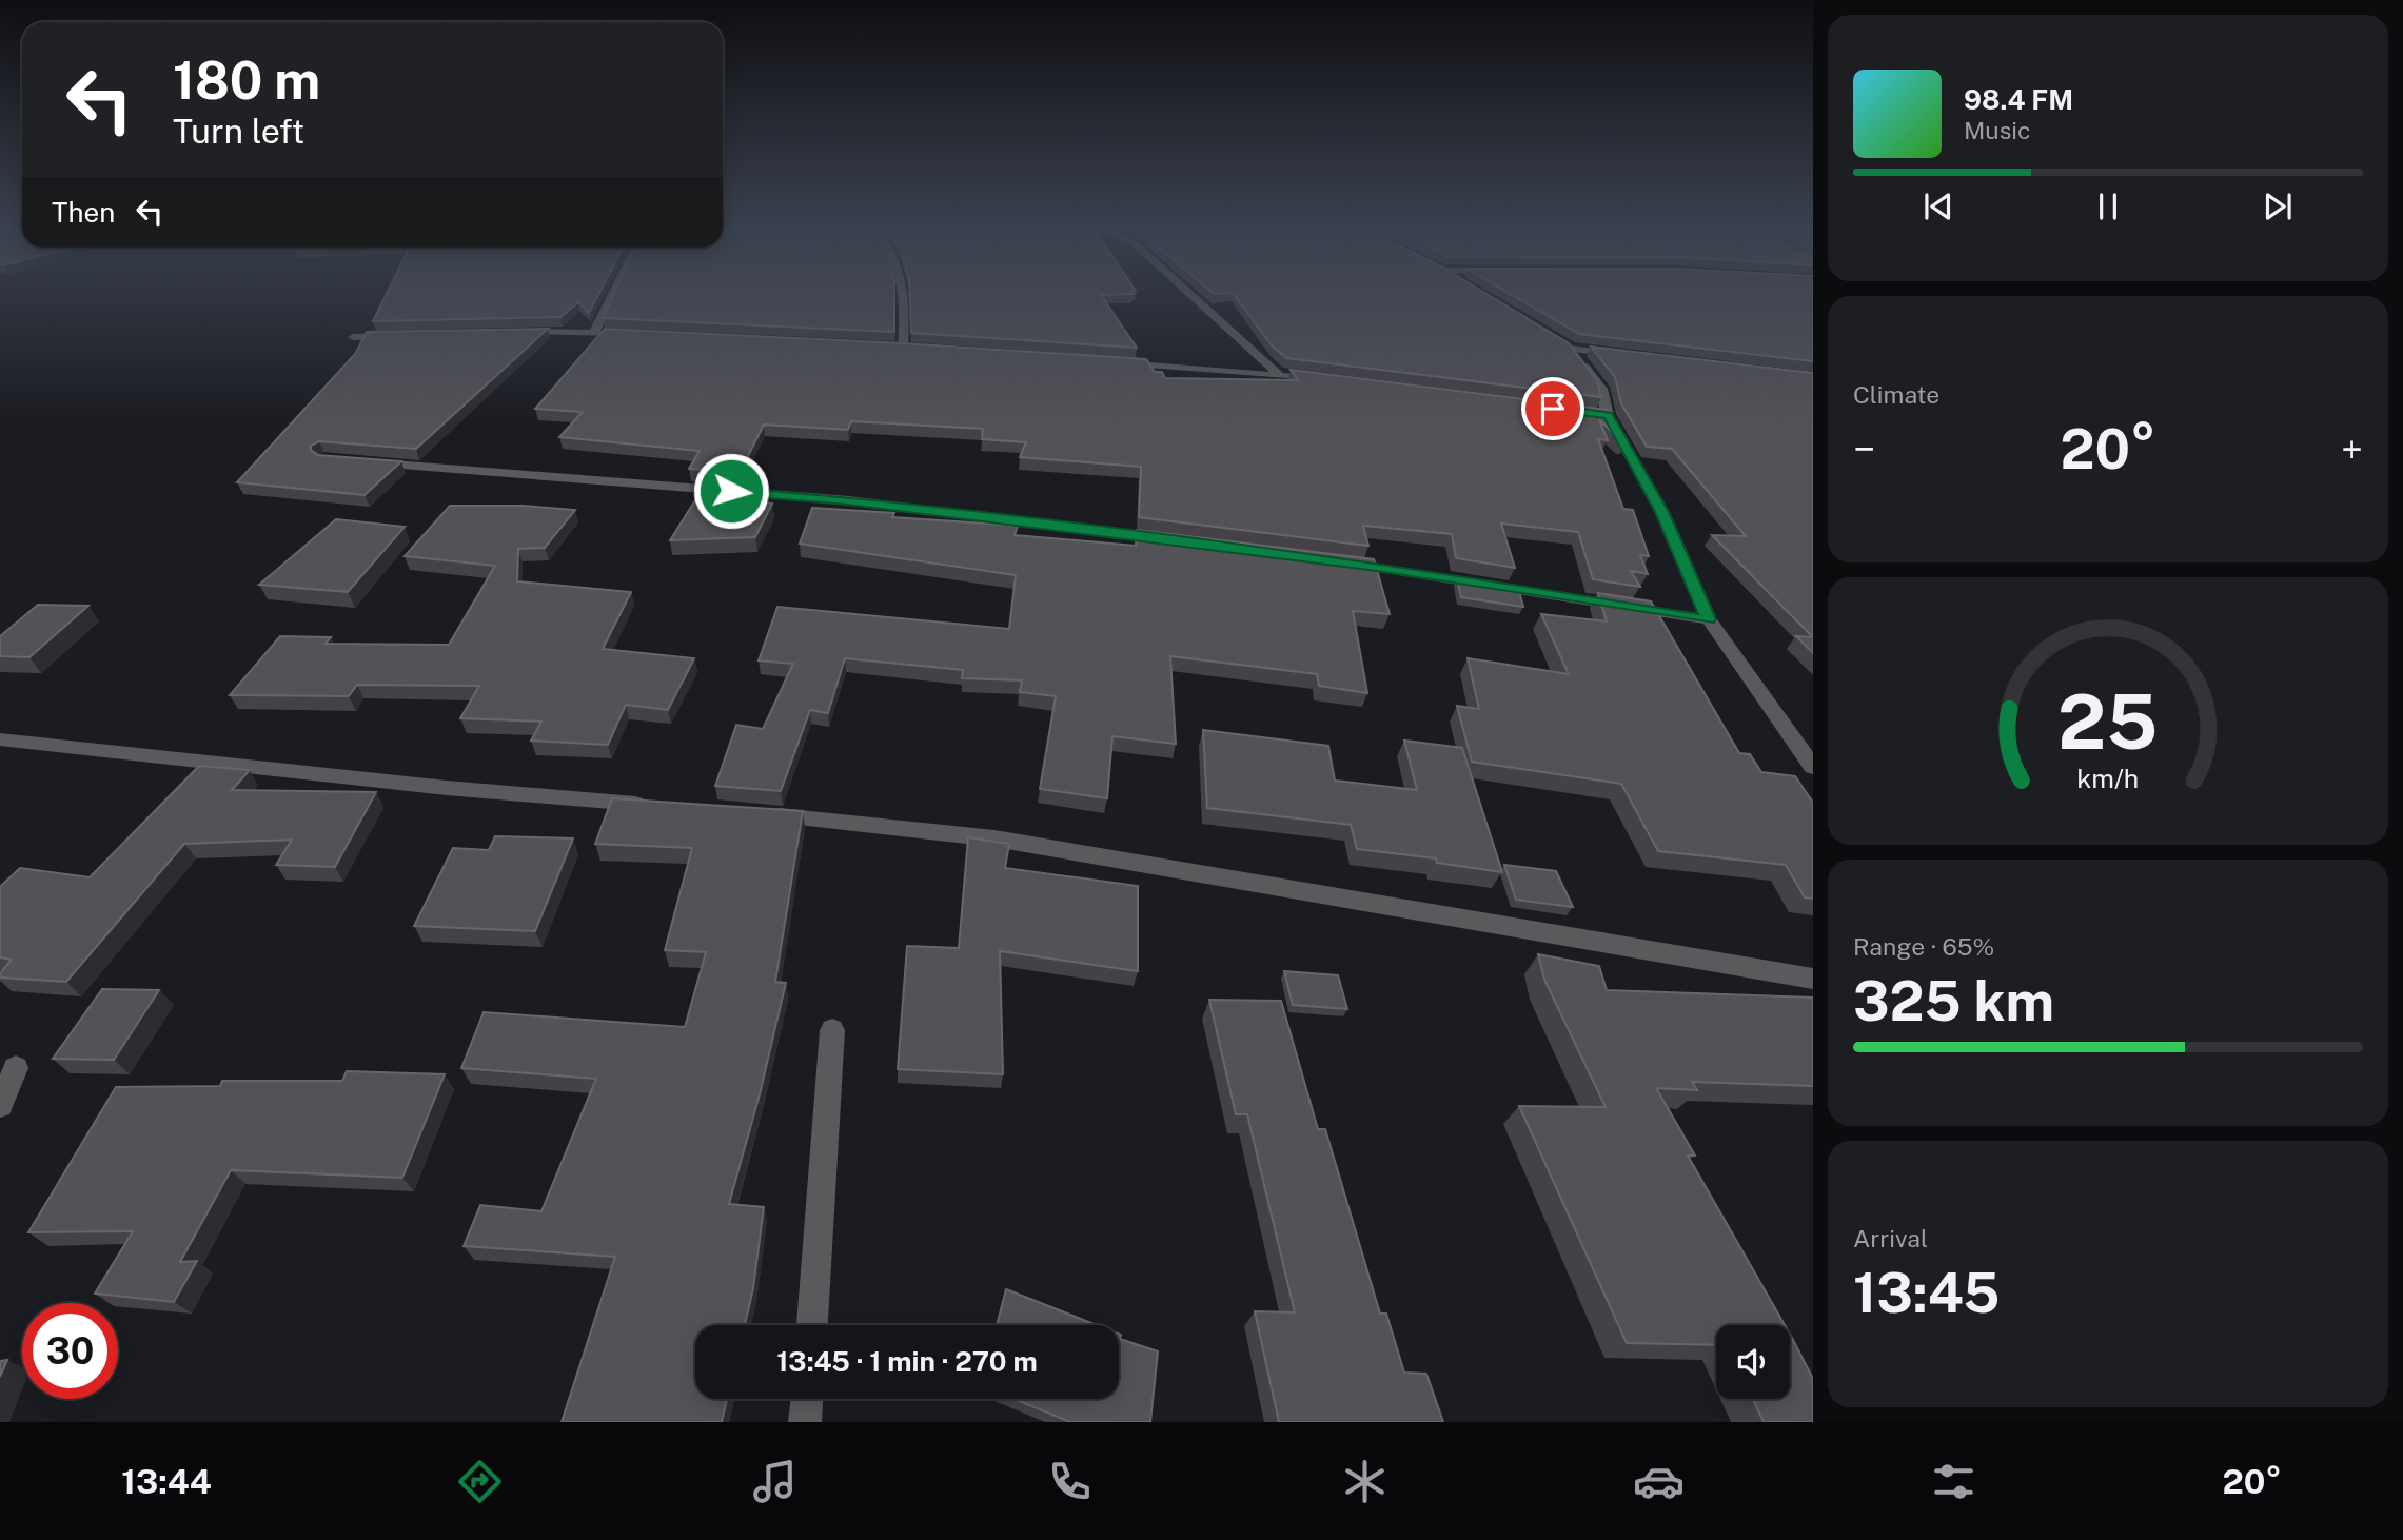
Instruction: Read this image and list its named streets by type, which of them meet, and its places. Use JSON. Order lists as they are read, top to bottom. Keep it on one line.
{"page":{"turn":["180 m","Turn left"],"song":["98.4 FM","Music"],"then":"Then","tile":["Climate",["Range · 65%","325 km"],["Arrival","13:45"]],"heat":["−","20°","+"],"limit":"30","trip":"13:45 · 1 min · 270 m","tabs":["13:44","20°"],"gauge":["25","km/h"]}}
